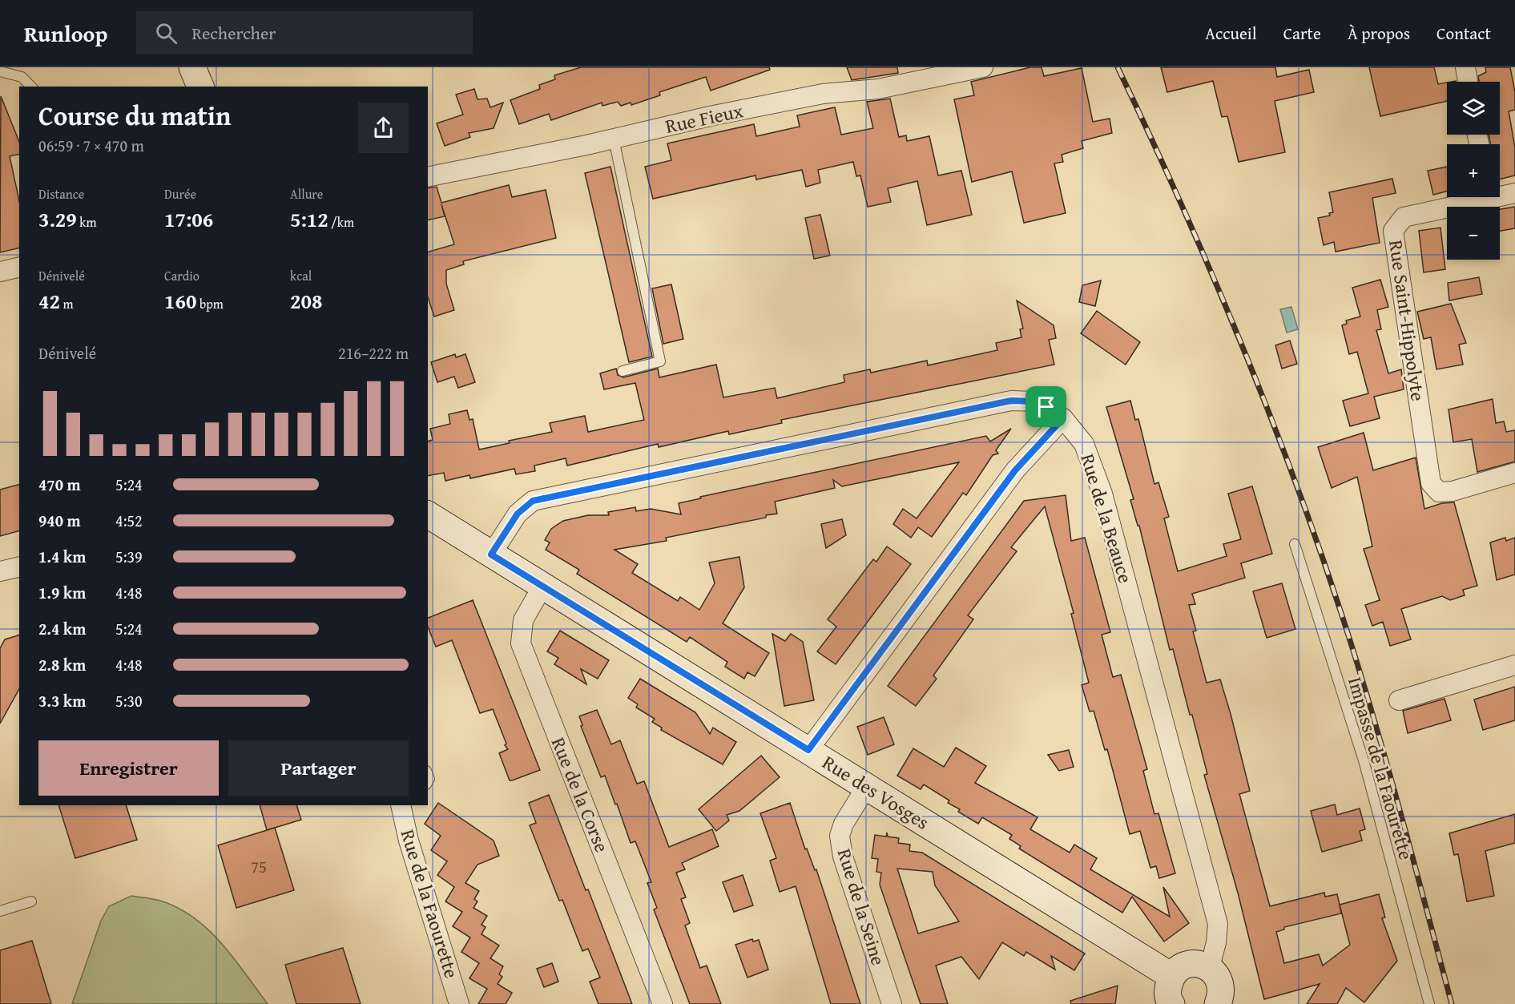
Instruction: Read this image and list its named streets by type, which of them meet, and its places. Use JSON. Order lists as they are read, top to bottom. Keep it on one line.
{"streets":{"street":["Rue Fieux","Rue Saint-Hippolyte","Rue de la Beauce","Rue des Vosges","Rue de la Corse","Rue de la Faourette","Rue de la Seine"],"lane":["Impasse de la Faourette"]},"crossings":[["Rue de la Beauce","Rue des Vosges"],["Rue des Vosges","Rue de la Corse"],["Rue des Vosges","Rue de la Seine"]],"house_numbers":["75"],"page":{"header":"Runloop","search":"Rechercher","nav":["Accueil","Carte","À propos","Contact"],"map_buttons":["+","−"],"heading":["Course du matin","06:59 · 7 × 470 m"],"stats":[["Distance","3.29 km"],["Durée","17:06"],["Allure","5:12 /km"],["Dénivelé","42 m"],["Cardio","160 bpm"],["kcal","208"]],"chart":["Dénivelé","216–222 m"],"list":[{"name":"470 m","note":"5:24"},{"name":"940 m","note":"4:52"},{"name":"1.4 km","note":"5:39"},{"name":"1.9 km","note":"4:48"},{"name":"2.4 km","note":"5:24"},{"name":"2.8 km","note":"4:48"},{"name":"3.3 km","note":"5:30"}],"buttons":["Enregistrer","Partager"]}}
